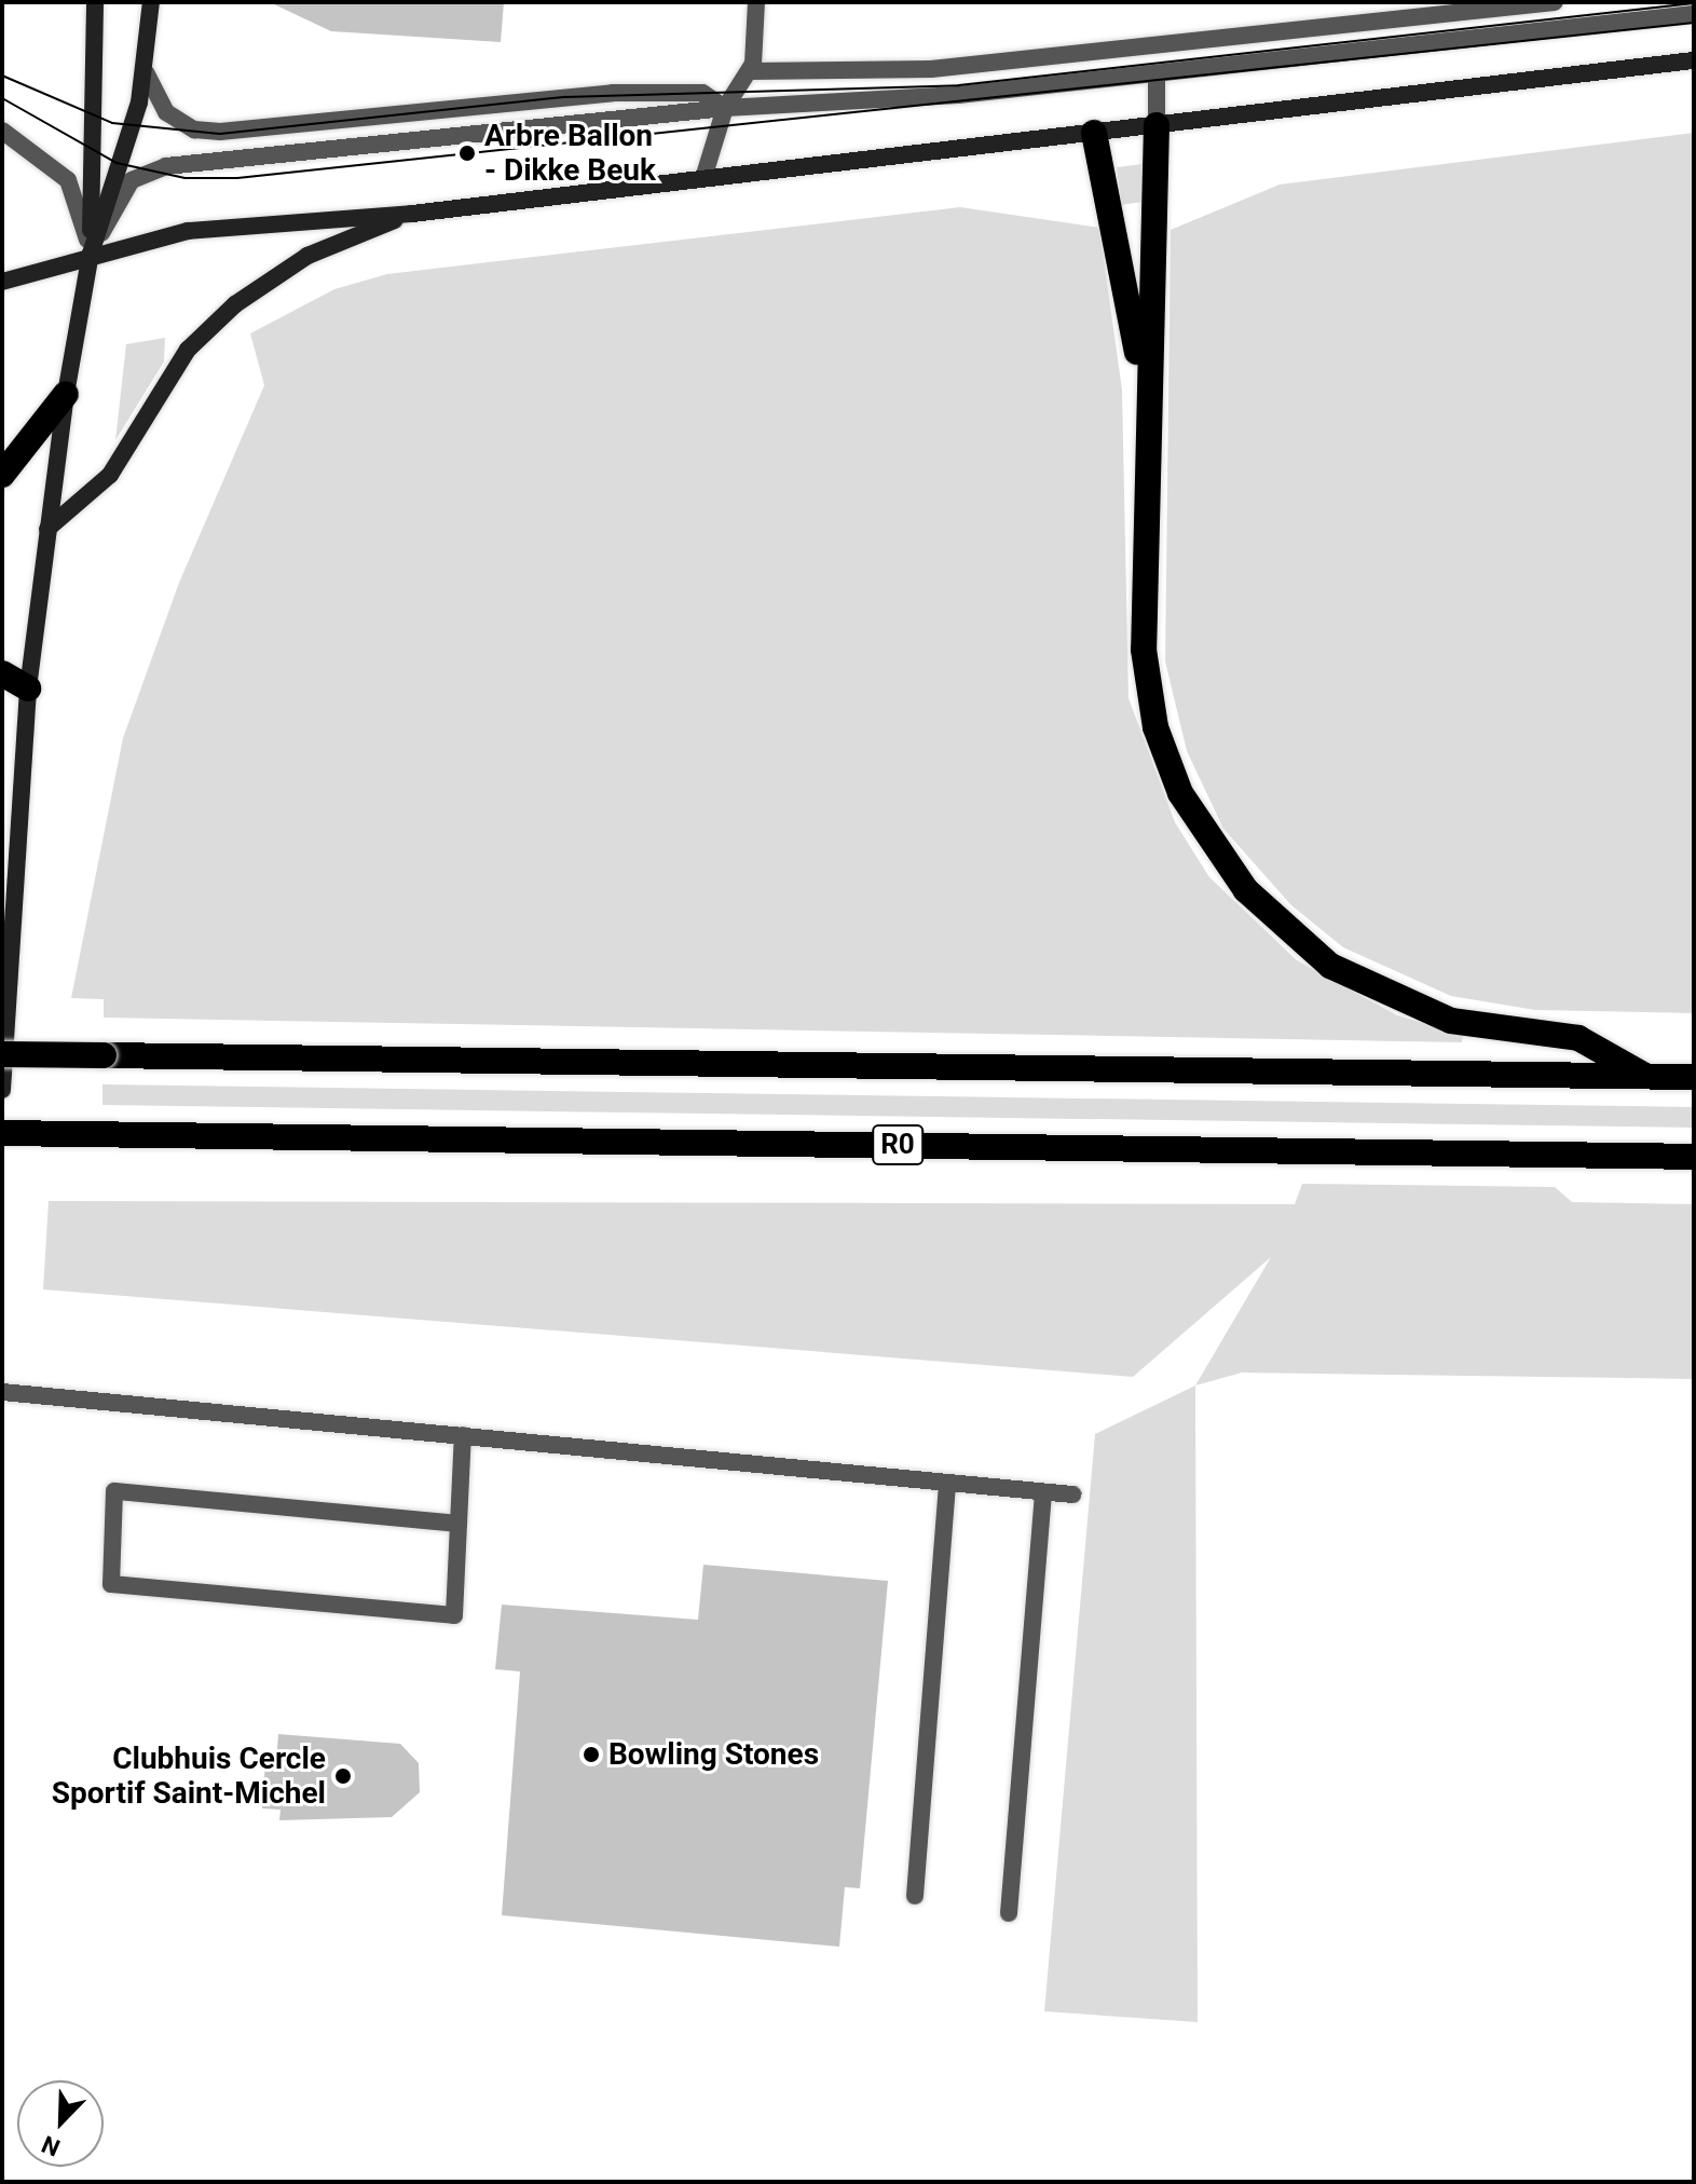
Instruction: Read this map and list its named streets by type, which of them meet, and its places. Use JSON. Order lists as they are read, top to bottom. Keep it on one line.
{"streets":{"highway":["R0"]},"places":["Arbre Ballon - Dikke Beuk","Bowling Stones","Clubhuis Cercle Sportif Saint-Michel"],"north":"bottom left"}
